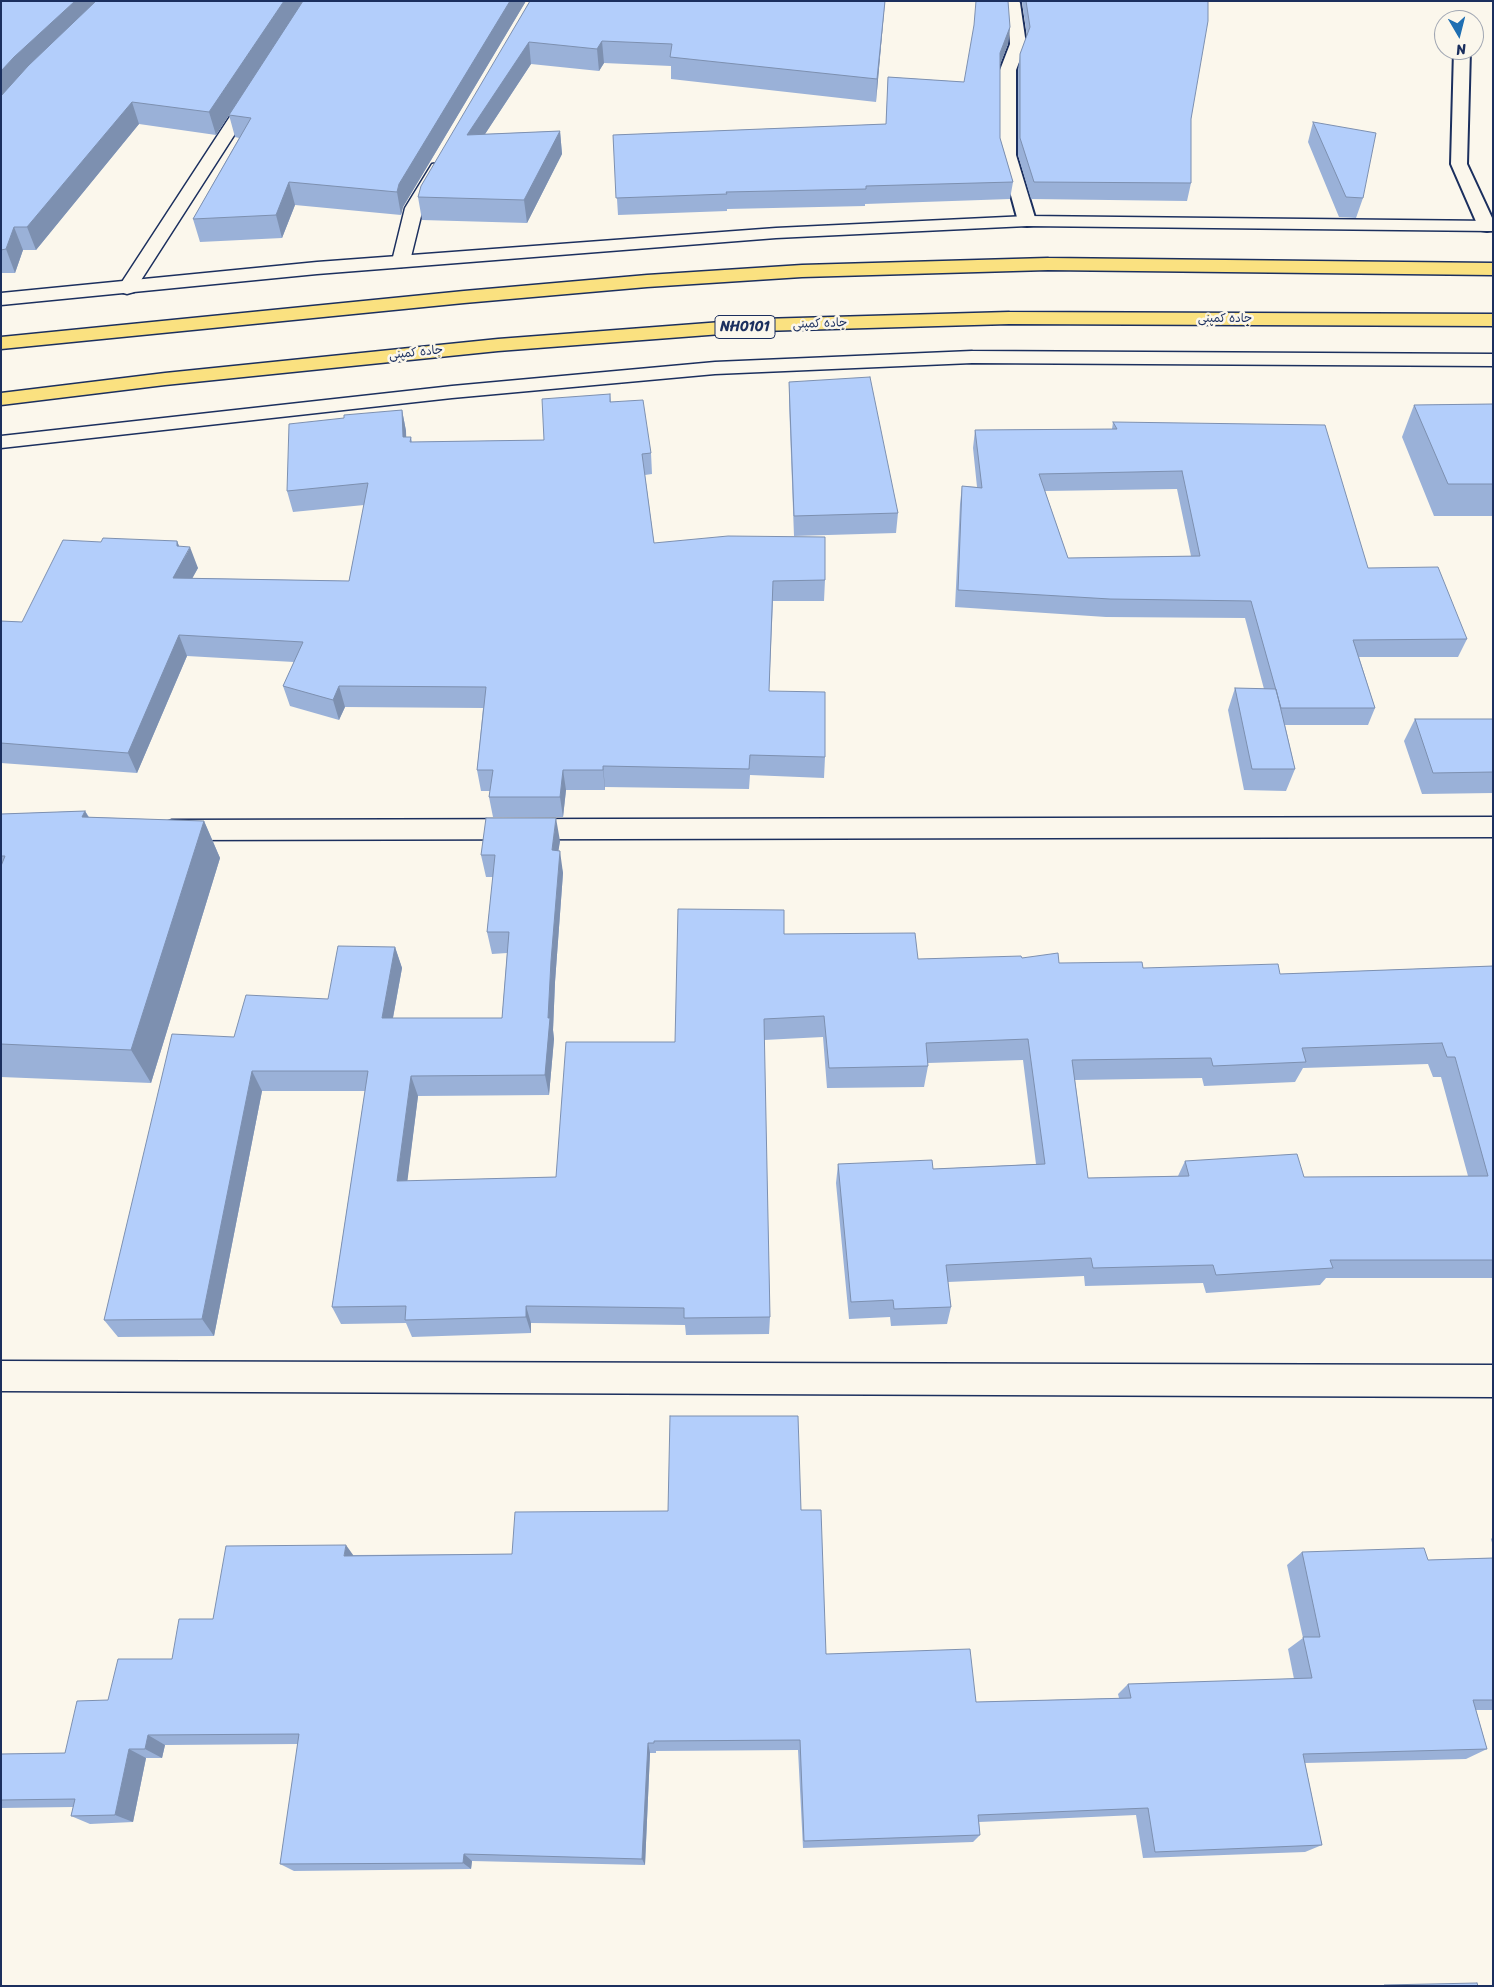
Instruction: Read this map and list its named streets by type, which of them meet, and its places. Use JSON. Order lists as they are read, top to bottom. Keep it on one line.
{"streets":{"highway":["جاده کمپنی","NH0101"]},"north":"bottom"}
